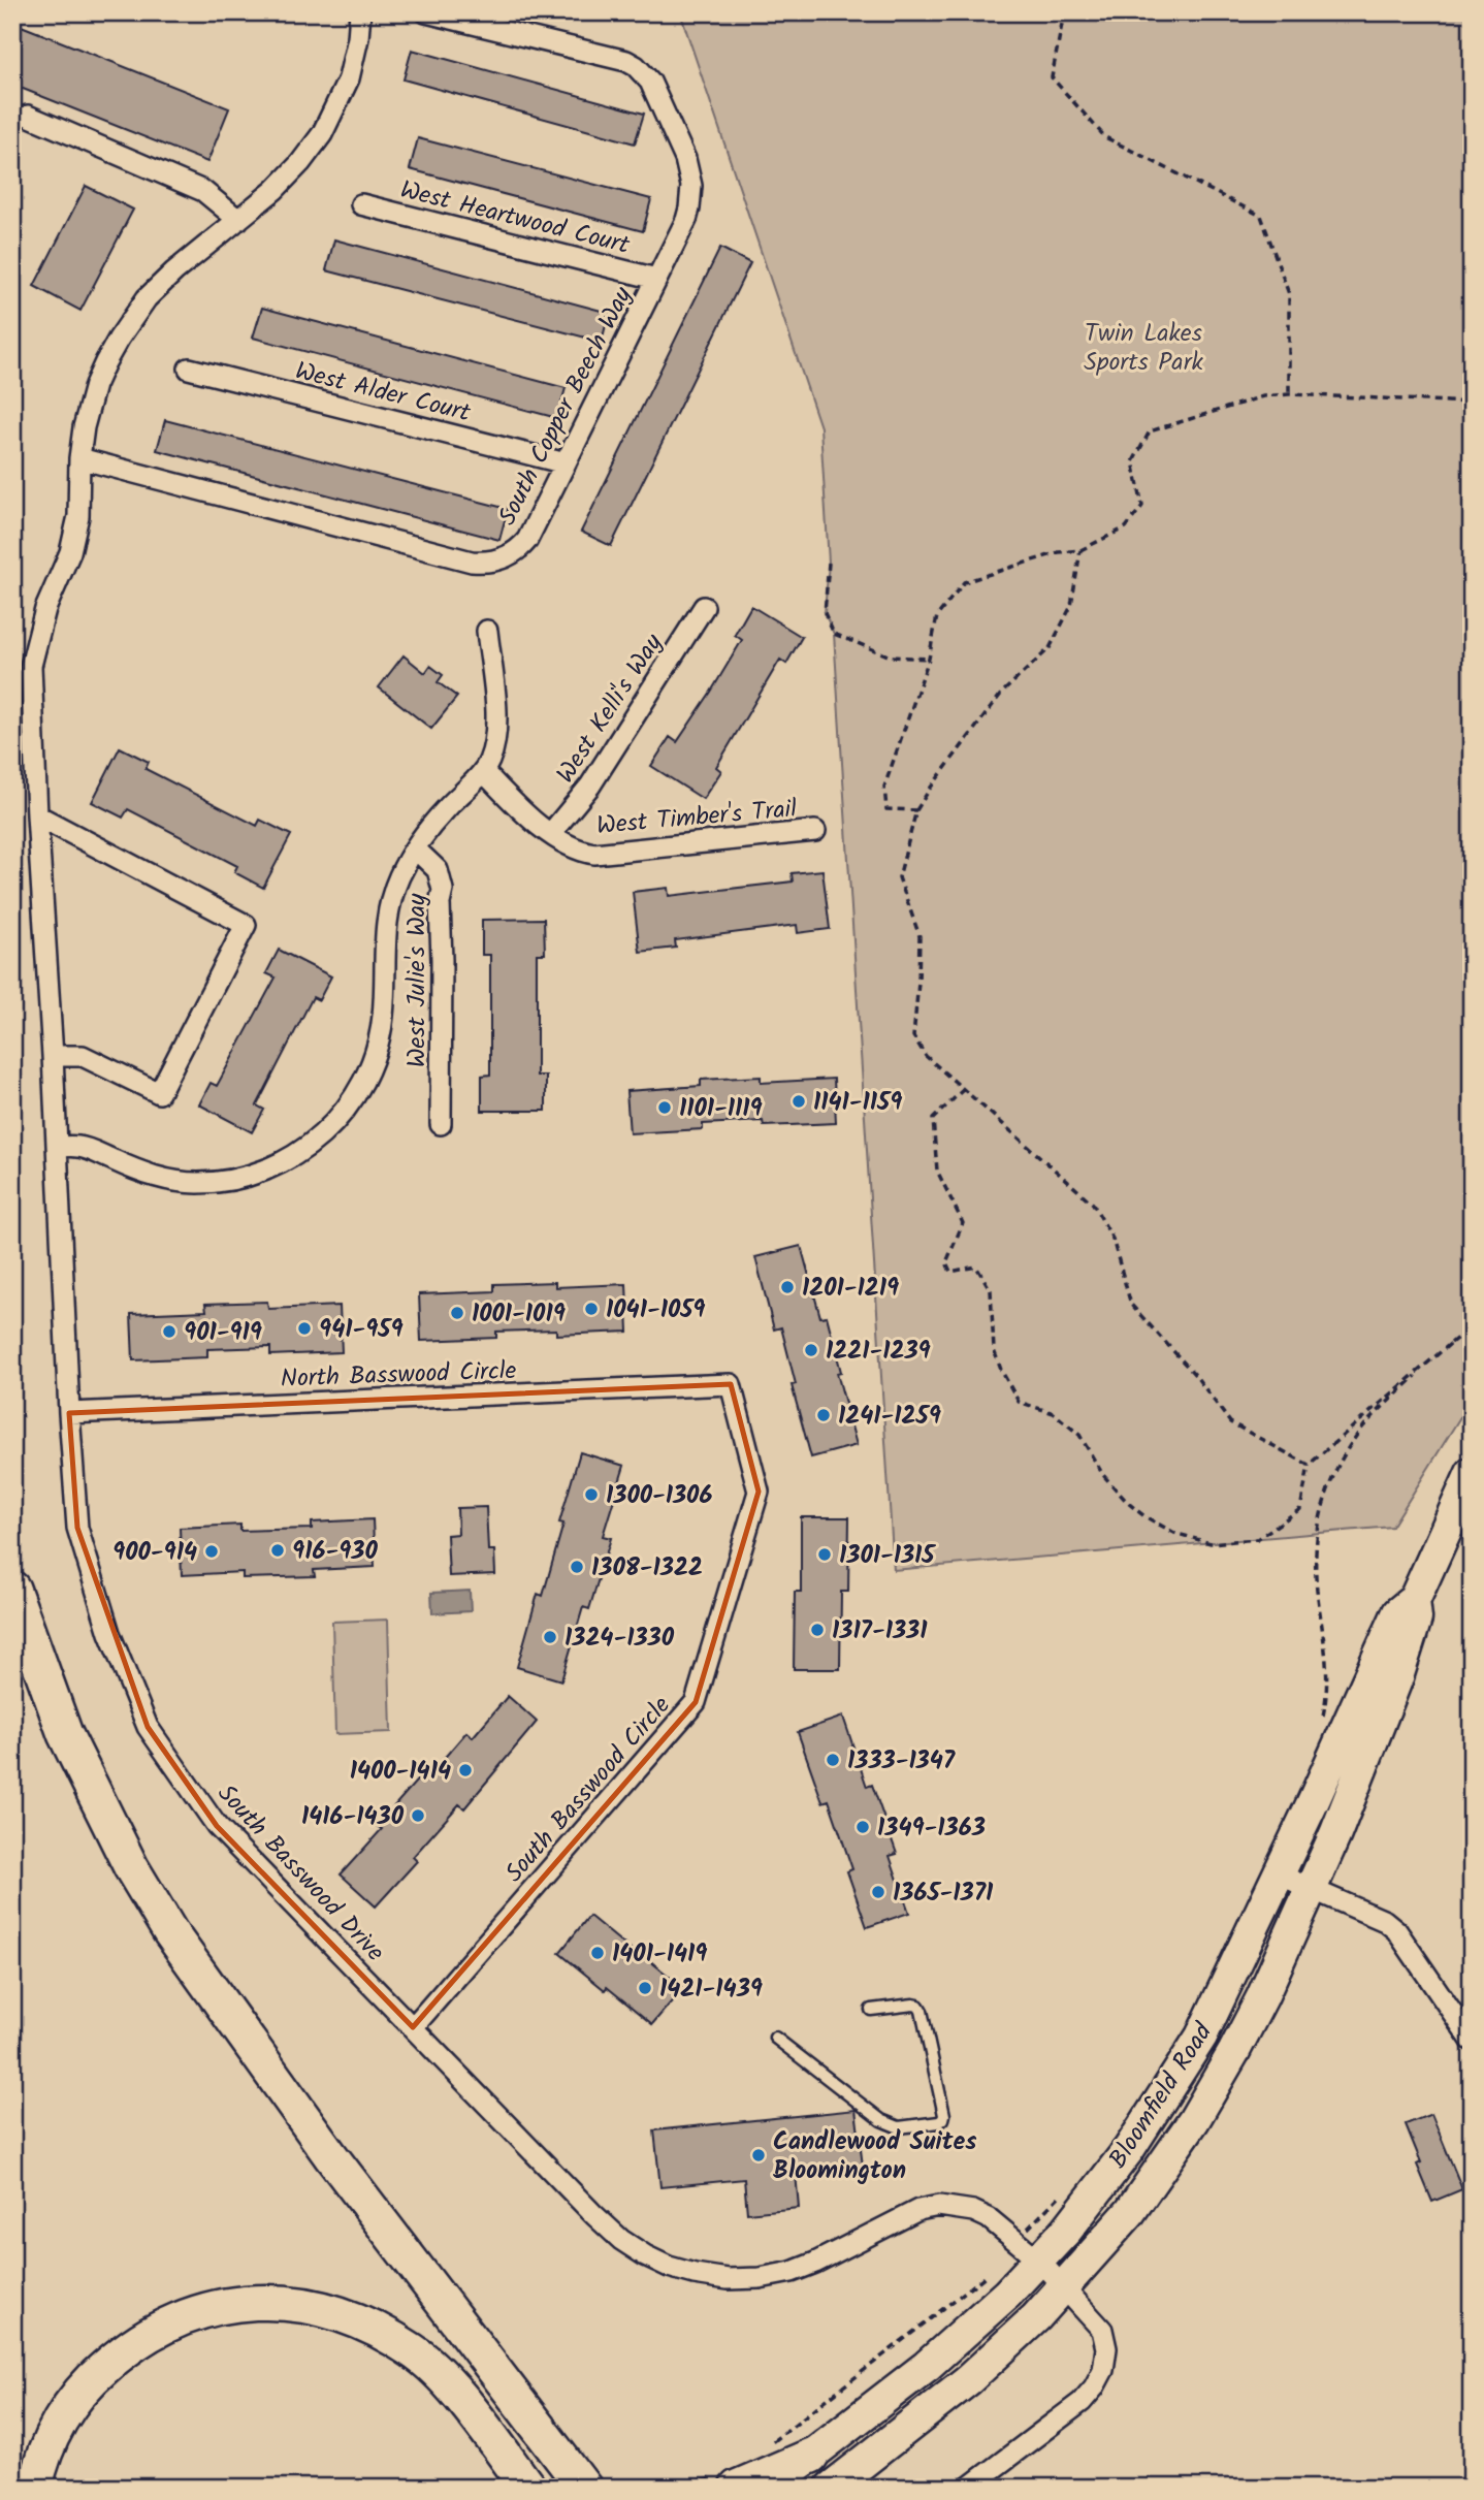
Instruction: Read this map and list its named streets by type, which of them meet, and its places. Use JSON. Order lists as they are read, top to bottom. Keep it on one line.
{"streets":{"main road":["Bloomfield Road"],"street":["West Heartwood Court","West Alder Court","South Copper Beech Way","West Kelli's Way","West Timber's Trail","West Julie's Way","North Basswood Circle","South Basswood Circle","South Basswood Drive"]},"crossings":[["West Heartwood Court","South Copper Beech Way"],["West Alder Court","South Copper Beech Way"],["South Copper Beech Way","South Basswood Drive"],["West Kelli's Way","West Timber's Trail"],["North Basswood Circle","South Basswood Circle"],["North Basswood Circle","South Basswood Drive"],["South Basswood Circle","South Basswood Drive"],["South Basswood Drive","Bloomfield Road"]],"parks":["Twin Lakes Sports Park"],"places":["1141-1159","1101-1119","1201-1219","1041-1059","1001-1019","941-959","901-919","1221-1239","1241-1259","1300-1306","916-930","900-914","1301-1315","1308-1322","1317-1331","1324-1330","1333-1347","1400-1414","1416-1430","1349-1363","1365-1371","1401-1419","1421-1439","Candlewood Suites Bloomington"]}
